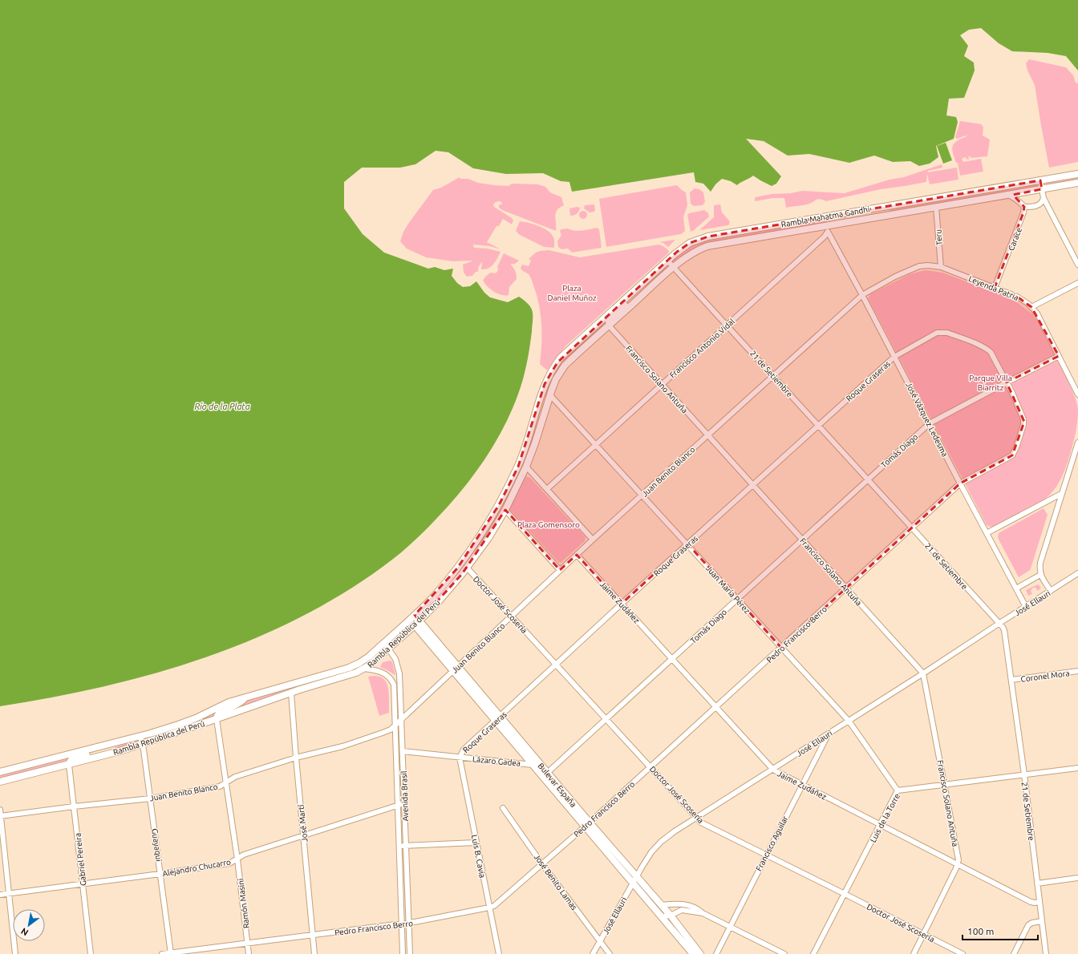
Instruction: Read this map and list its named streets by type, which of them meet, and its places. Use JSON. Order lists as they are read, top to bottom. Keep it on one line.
{"streets":{"main road":["Rambla Mahatma Gandhi","Rambla República del Perú","Bulevar España"],"street":["Teru","Carace","Leyenda Patria","Francisco Antonio Vidal","21 de Setiembre","Francisco Solano Antuña","Roque Graseras","José Vázquez Ledesma","Tomás Diago","Juan Benito Blanco","Juan María Pérez","Jaime Zudáñez","José Ellauri","Doctor José Scosería","Pedro Francisco Berro","Coronel Mora","Lázaro Gadea","Avenida Brasil","Luis de la Torre","José Martí","Francisco Aguilar","Guayaqui","Luis B. Cavia","Gabriel Pereira","Alejandro Chucarro","José Benito Lamas","Ramón Masini"]},"crossings":[["Rambla Mahatma Gandhi","Teru"],["Rambla Mahatma Gandhi","Francisco Antonio Vidal"],["Rambla Mahatma Gandhi","21 de Setiembre"],["Rambla Mahatma Gandhi","Francisco Solano Antuña"],["Rambla Mahatma Gandhi","José Vázquez Ledesma"],["Rambla Mahatma Gandhi","Rambla República del Perú"],["Teru","Leyenda Patria"],["Carace","Leyenda Patria"],["Leyenda Patria","José Vázquez Ledesma"],["Leyenda Patria","Tomás Diago"],["Leyenda Patria","Juan Benito Blanco"],["Francisco Antonio Vidal","21 de Setiembre"],["Francisco Antonio Vidal","Francisco Solano Antuña"],["Francisco Antonio Vidal","José Vázquez Ledesma"],["Francisco Antonio Vidal","Juan María Pérez"],["21 de Setiembre","Roque Graseras"],["21 de Setiembre","Tomás Diago"],["21 de Setiembre","Juan Benito Blanco"],["21 de Setiembre","Jaime Zudáñez"],["21 de Setiembre","José Ellauri"],["21 de Setiembre","Pedro Francisco Berro"],["21 de Setiembre","Coronel Mora"],["21 de Setiembre","Luis de la Torre"],["Francisco Solano Antuña","Roque Graseras"],["Francisco Solano Antuña","Tomás Diago"],["Francisco Solano Antuña","Juan Benito Blanco"],["Francisco Solano Antuña","Jaime Zudáñez"],["Francisco Solano Antuña","José Ellauri"],["Francisco Solano Antuña","Rambla República del Perú"],["Francisco Solano Antuña","Pedro Francisco Berro"],["Francisco Solano Antuña","Luis de la Torre"],["Roque Graseras","José Vázquez Ledesma"],["Roque Graseras","Tomás Diago"],["Roque Graseras","Juan María Pérez"],["Roque Graseras","Jaime Zudáñez"],["Roque Graseras","Doctor José Scosería"],["Roque Graseras","Pedro Francisco Berro"],["Roque Graseras","Lázaro Gadea"],["Roque Graseras","Bulevar España"],["Roque Graseras","Luis B. Cavia"],["José Vázquez Ledesma","Tomás Diago"],["José Vázquez Ledesma","Juan Benito Blanco"],["José Vázquez Ledesma","José Ellauri"],["José Vázquez Ledesma","Pedro Francisco Berro"],["Tomás Diago","Juan María Pérez"],["Tomás Diago","Jaime Zudáñez"],["Tomás Diago","Doctor José Scosería"],["Tomás Diago","Pedro Francisco Berro"],["Tomás Diago","Bulevar España"],["Juan Benito Blanco","Juan María Pérez"],["Juan Benito Blanco","Jaime Zudáñez"],["Juan Benito Blanco","Doctor José Scosería"],["Juan Benito Blanco","Bulevar España"],["Juan Benito Blanco","Avenida Brasil"],["Juan Benito Blanco","José Martí"],["Juan Benito Blanco","Guayaqui"],["Juan Benito Blanco","Gabriel Pereira"],["Juan Benito Blanco","Ramón Masini"],["Juan María Pérez","José Ellauri"],["Juan María Pérez","Rambla República del Perú"],["Juan María Pérez","Pedro Francisco Berro"],["Juan María Pérez","Luis de la Torre"],["Jaime Zudáñez","José Ellauri"],["Jaime Zudáñez","Pedro Francisco Berro"],["Jaime Zudáñez","Luis de la Torre"],["Jaime Zudáñez","Francisco Aguilar"],["José Ellauri","Doctor José Scosería"],["José Ellauri","Bulevar España"],["José Ellauri","Francisco Aguilar"],["José Ellauri","José Benito Lamas"],["Doctor José Scosería","Rambla República del Perú"],["Doctor José Scosería","Pedro Francisco Berro"],["Doctor José Scosería","Luis de la Torre"],["Doctor José Scosería","Francisco Aguilar"],["Rambla República del Perú","Bulevar España"],["Rambla República del Perú","Avenida Brasil"],["Rambla República del Perú","José Martí"],["Rambla República del Perú","Guayaqui"],["Rambla República del Perú","Gabriel Pereira"],["Rambla República del Perú","Ramón Masini"],["Pedro Francisco Berro","Bulevar España"],["Pedro Francisco Berro","Avenida Brasil"],["Pedro Francisco Berro","José Martí"],["Pedro Francisco Berro","Guayaqui"],["Pedro Francisco Berro","Luis B. Cavia"],["Pedro Francisco Berro","José Benito Lamas"],["Pedro Francisco Berro","Ramón Masini"],["Lázaro Gadea","Bulevar España"],["Lázaro Gadea","Avenida Brasil"],["Lázaro Gadea","Luis B. Cavia"],["Avenida Brasil","Alejandro Chucarro"],["José Martí","Alejandro Chucarro"],["Guayaqui","Alejandro Chucarro"],["Gabriel Pereira","Alejandro Chucarro"],["Alejandro Chucarro","Ramón Masini"]],"water":["Río de la Plata"],"parks":["Plaza Daniel Muñoz","Parque Villa Biarritz","Plaza Gomensoro"],"scale_bar":"100 m","north":"bottom left"}
